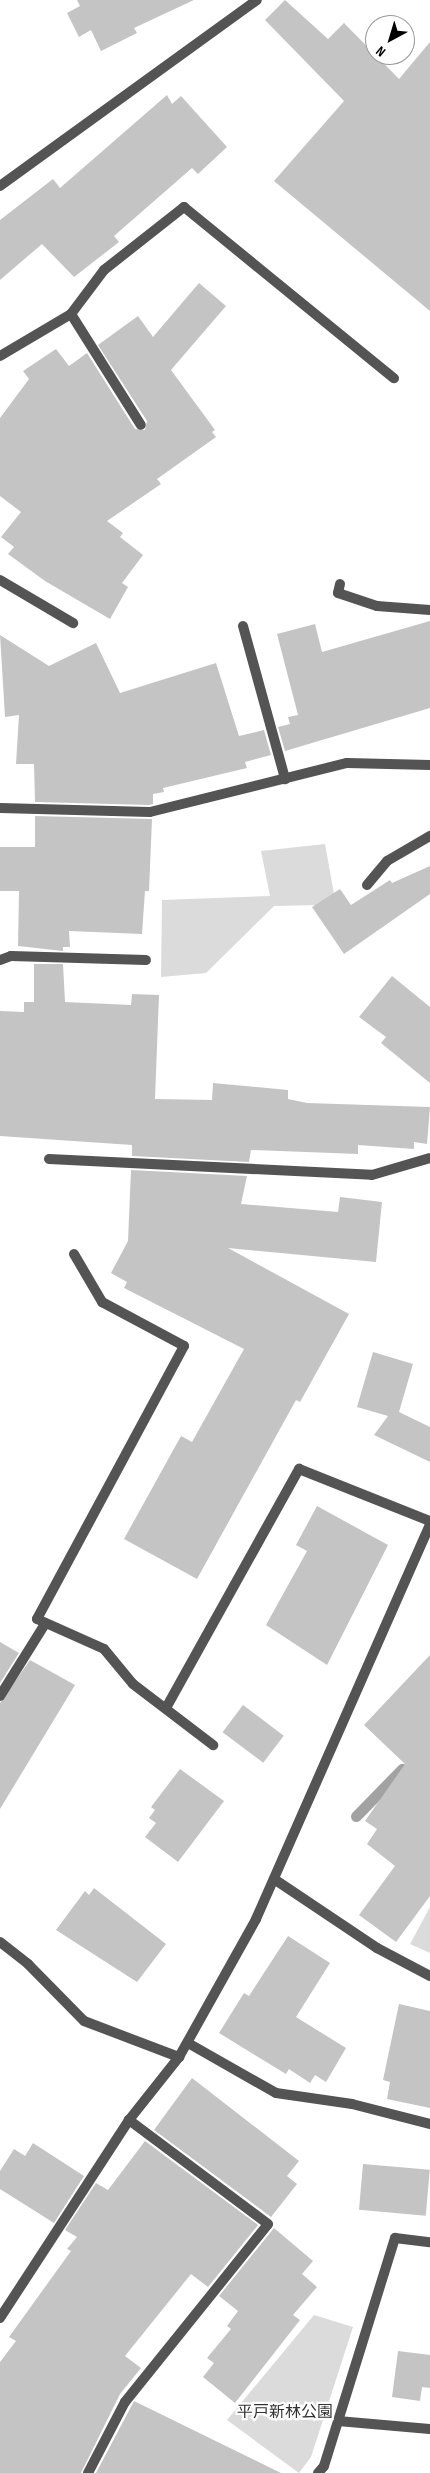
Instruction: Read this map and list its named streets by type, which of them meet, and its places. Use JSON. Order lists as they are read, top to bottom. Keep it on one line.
{"parks":["平戸新林公園"],"north":"bottom left"}
